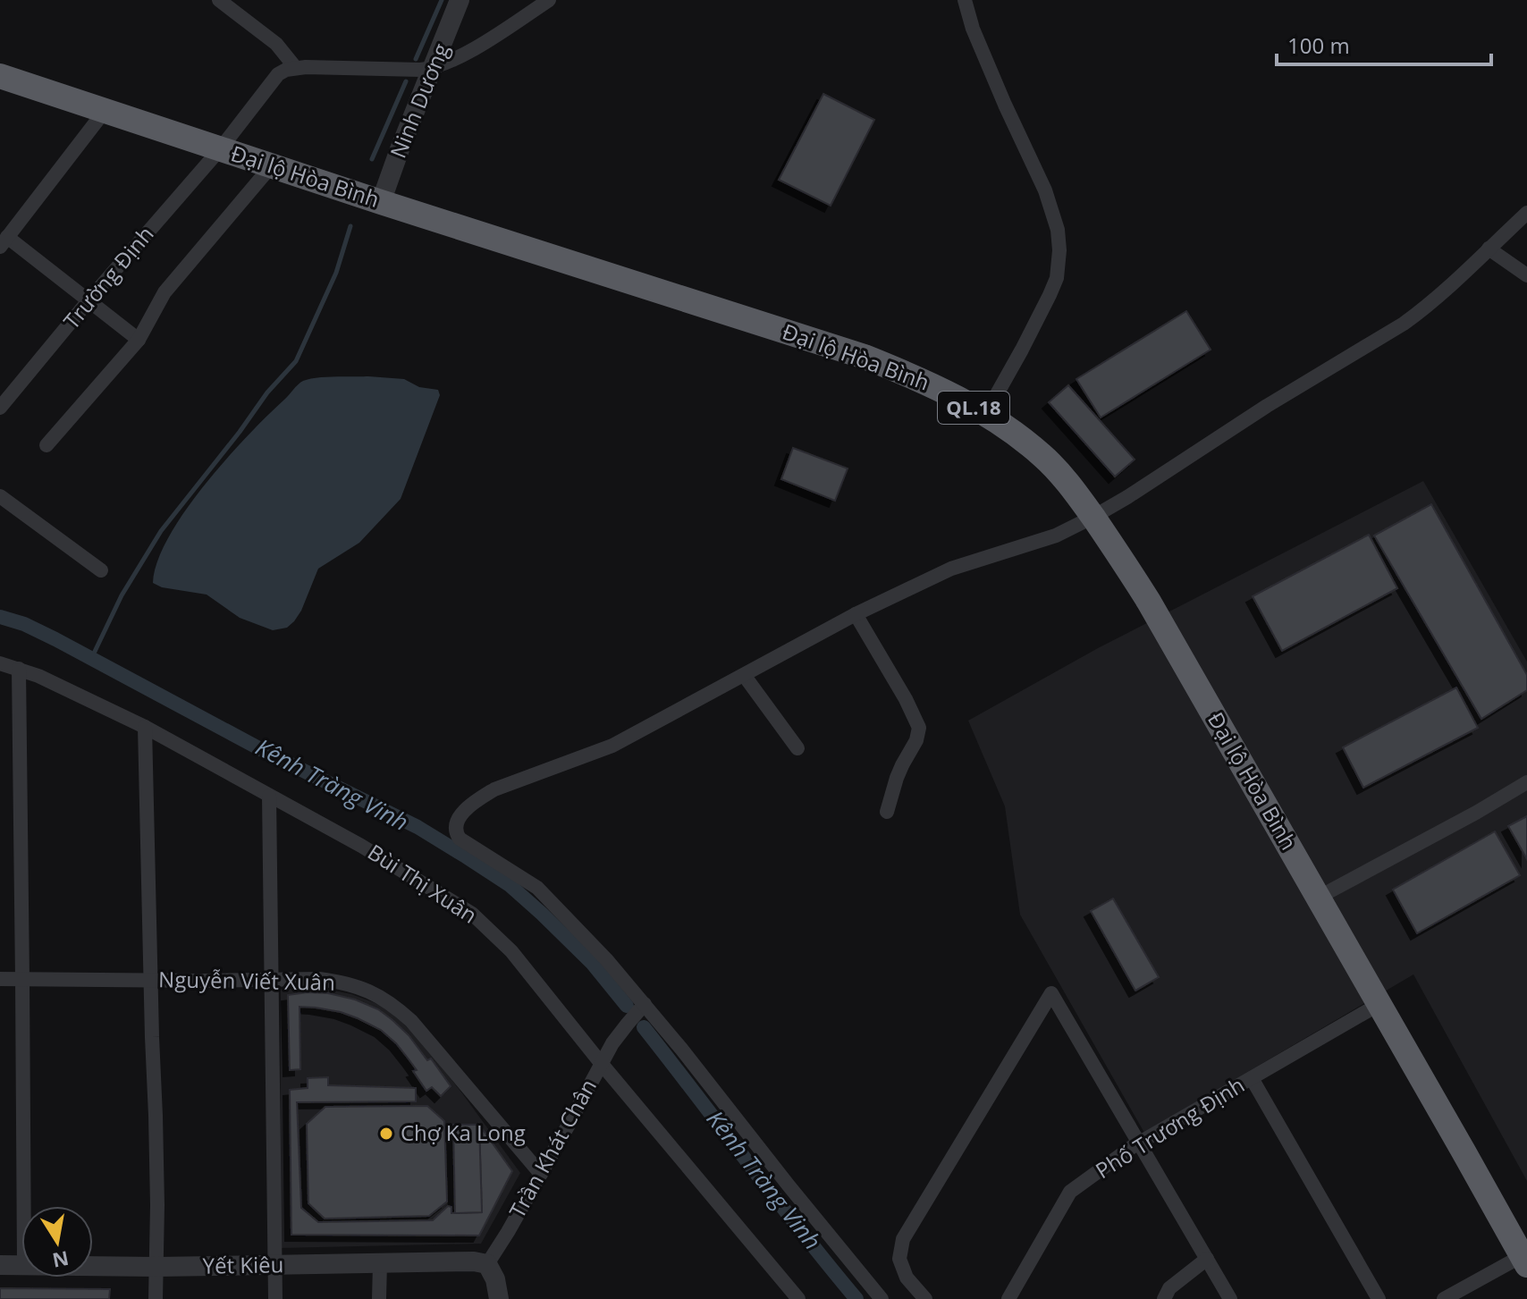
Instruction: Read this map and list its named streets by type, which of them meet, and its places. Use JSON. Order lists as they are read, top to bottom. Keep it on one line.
{"streets":{"highway":["Đại lộ Hòa Bình","QL.18"],"street":["Ninh Dương","Trường Định","Bùi Thị Xuân","Nguyễn Viết Xuân","Phố Trương Định","Trần Khát Chân","Yết Kiêu"]},"crossings":[["Ninh Dương","Đại lộ Hòa Bình"],["Đại lộ Hòa Bình","Trường Định"],["Đại lộ Hòa Bình","Phố Trương Định"],["Bùi Thị Xuân","Trần Khát Chân"],["Nguyễn Viết Xuân","Trần Khát Chân"],["Trần Khát Chân","Yết Kiêu"]],"water":["Kênh Tràng Vinh"],"places":["Chợ Ka Long"],"scale_bar":"100 m","north":"bottom"}
